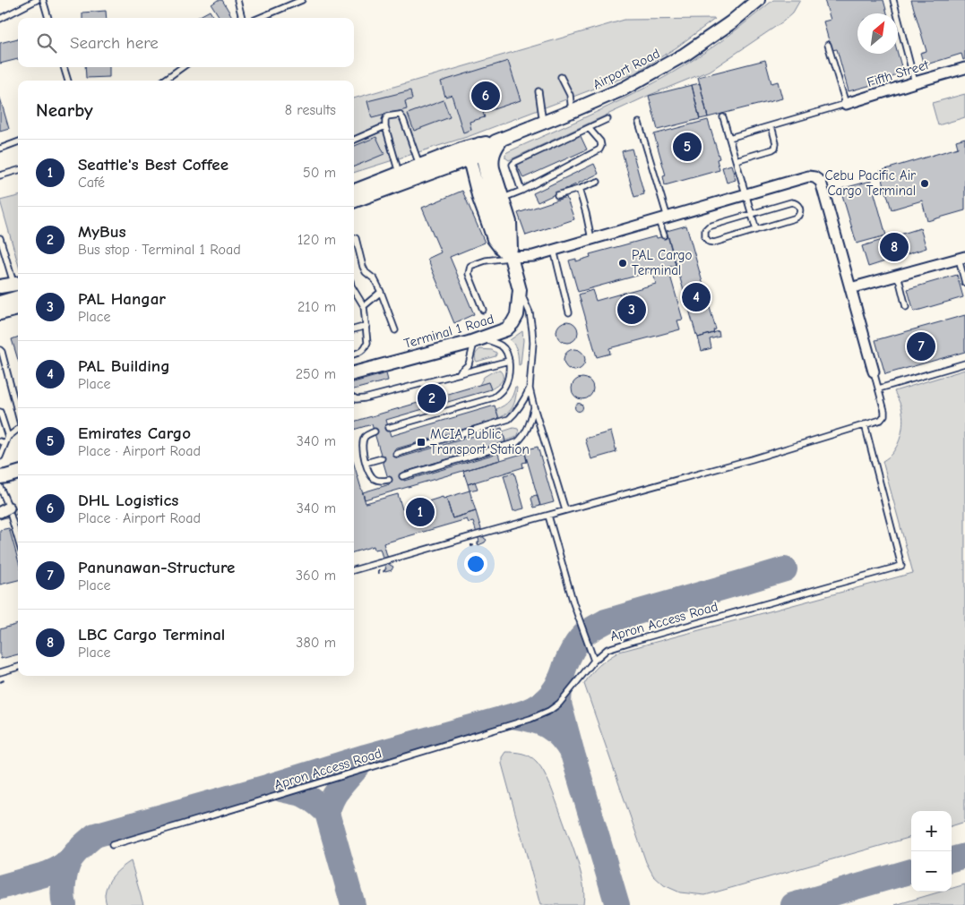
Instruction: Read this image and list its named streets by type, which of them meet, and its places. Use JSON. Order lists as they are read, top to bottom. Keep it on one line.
{"streets":{"street":["Airport Road","Fifth Street","Terminal 1 Road"],"lane":["Apron Access Road"]},"crossings":[["Airport Road","Terminal 1 Road"]],"places":{"other":["Cebu Pacific Air Cargo Terminal","PAL Cargo Terminal"],"transit":["MCIA Public Transport Station"]},"north":"top right","page":{"search":"Search here","pins":["6","5","8","4","3","7","2","1"],"heading":["Nearby","8 results"],"list":[{"mark":"1","name":"Seattle's Best Coffee","note":"Café","value":"50 m"},{"mark":"2","name":"MyBus","note":"Bus stop · Terminal 1 Road","value":"120 m"},{"mark":"3","name":"PAL Hangar","note":"Place","value":"210 m"},{"mark":"4","name":"PAL Building","note":"Place","value":"250 m"},{"mark":"5","name":"Emirates Cargo","note":"Place · Airport Road","value":"340 m"},{"mark":"6","name":"DHL Logistics","note":"Place · Airport Road","value":"340 m"},{"mark":"7","name":"Panunawan-Structure","note":"Place","value":"360 m"},{"mark":"8","name":"LBC Cargo Terminal","note":"Place","value":"380 m"}],"map_buttons":["+","−"]}}
